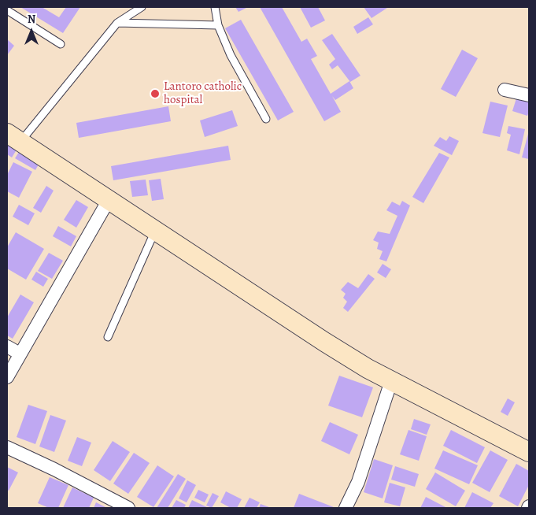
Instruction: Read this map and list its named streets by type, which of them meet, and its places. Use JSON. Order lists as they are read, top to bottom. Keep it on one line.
{"places":["Lantoro catholic hospital"],"north":"top"}
